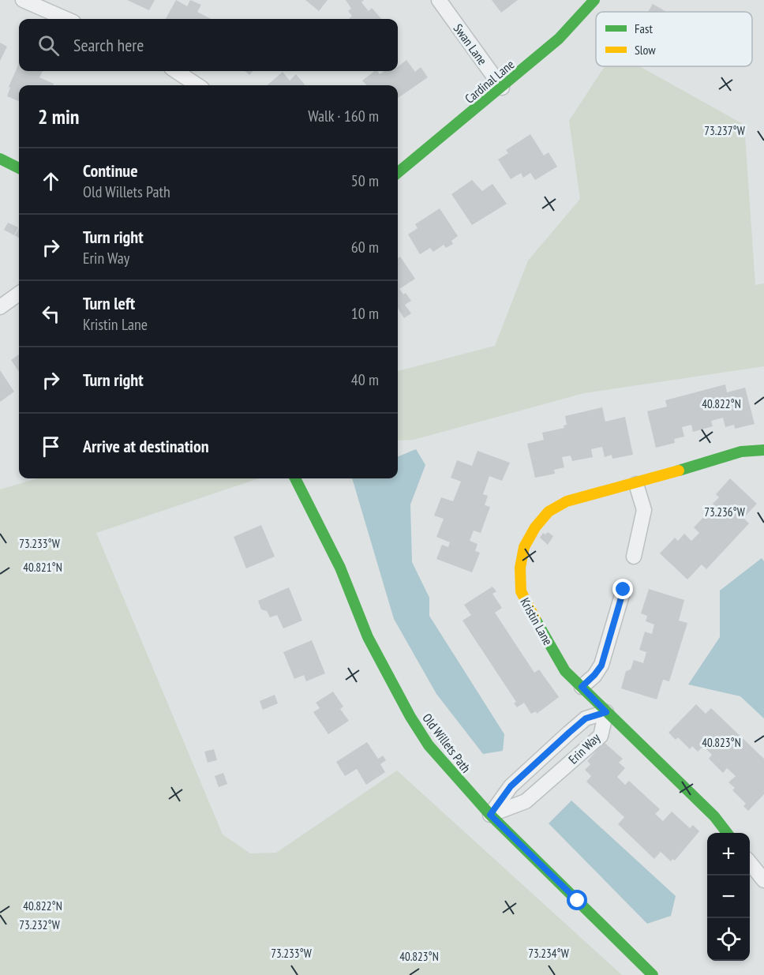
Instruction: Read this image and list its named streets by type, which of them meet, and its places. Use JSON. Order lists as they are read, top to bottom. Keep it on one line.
{"streets":{"street":["Swan Lane","Cardinal Lane","Kristin Lane","Old Willets Path","Erin Way"]},"crossings":[["Swan Lane","Cardinal Lane"],["Kristin Lane","Erin Way"],["Old Willets Path","Erin Way"]],"legend":["Fast","Slow"],"page":{"search":"Search here","heading":["2 min","Walk · 160 m"],"list":[["Continue","Old Willets Path","50 m"],["Turn right","Erin Way","60 m"],["Turn left","Kristin Lane","10 m"],["Turn right","40 m"],"Arrive at destination"],"map_buttons":["+","−"]},"coordinates":["73.237°W","40.822°N","73.236°W","73.233°W","40.821°N","40.823°N","73.232°W","73.234°W"]}
